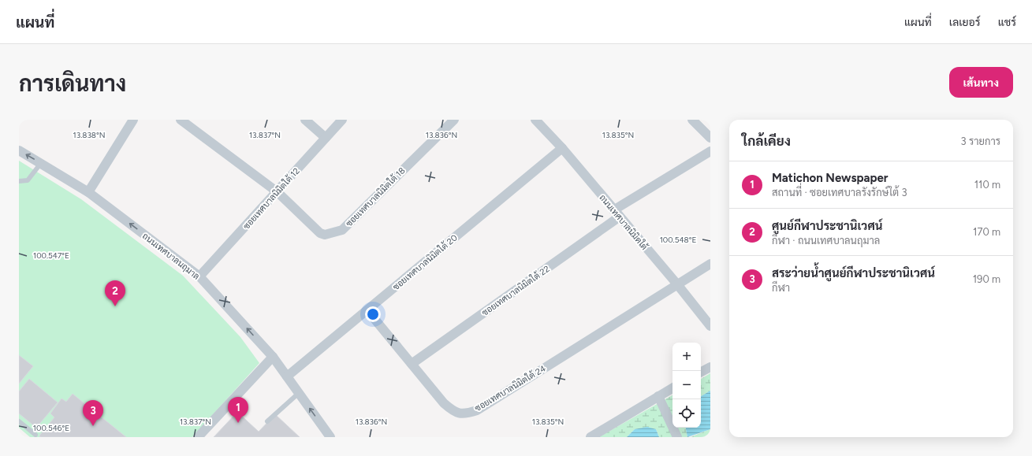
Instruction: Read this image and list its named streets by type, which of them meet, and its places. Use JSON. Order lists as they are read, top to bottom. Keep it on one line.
{"streets":{"street":["ซอยเทศบาลนิมิตใต้ 18","ซอยเทศบาลนิมิตใต้ 12","ถนนเทศบาลนิมิตใต้","ถนนเทศบาลนฤมาล","ซอยเทศบาลนิมิตใต้ 20","ซอยเทศบาลนิมิตใต้ 22","ซอยเทศบาลนิมิตใต้ 24"]},"crossings":[["ซอยเทศบาลนิมิตใต้ 18","ซอยเทศบาลนิมิตใต้ 12"],["ซอยเทศบาลนิมิตใต้ 12","ถนนเทศบาลนฤมาล"],["ถนนเทศบาลนิมิตใต้","ซอยเทศบาลนิมิตใต้ 20"],["ถนนเทศบาลนิมิตใต้","ซอยเทศบาลนิมิตใต้ 22"],["ถนนเทศบาลนิมิตใต้","ซอยเทศบาลนิมิตใต้ 24"],["ถนนเทศบาลนฤมาล","ซอยเทศบาลนิมิตใต้ 20"],["ซอยเทศบาลนิมิตใต้ 20","ซอยเทศบาลนิมิตใต้ 24"],["ซอยเทศบาลนิมิตใต้ 22","ซอยเทศบาลนิมิตใต้ 24"]],"one_way":["ถนนเทศบาลนฤมาล"],"page":{"header":"แผนที่","nav":["แผนที่","เลเยอร์","แชร์"],"buttons":"เส้นทาง","title":"การเดินทาง","heading":["ใกล้เคียง","3 รายการ"],"list":[{"mark":"1","name":"Matichon Newspaper","note":"สถานที่ · ซอยเทศบาลรังรักษ์ใต้ 3","value":"110 m"},{"mark":"2","name":"ศูนย์กีฬาประชานิเวศน์","note":"กีฬา · ถนนเทศบาลนฤมาล","value":"170 m"},{"mark":"3","name":"สระว่ายน้ำศูนย์กีฬาประชานิเวศน์","note":"กีฬา","value":"190 m"}],"pins":["2","1","3"],"map_buttons":["+","−"]},"coordinates":["13.838°N","13.837°N","13.836°N","13.835°N","100.548°E","100.547°E","100.546°E"]}
